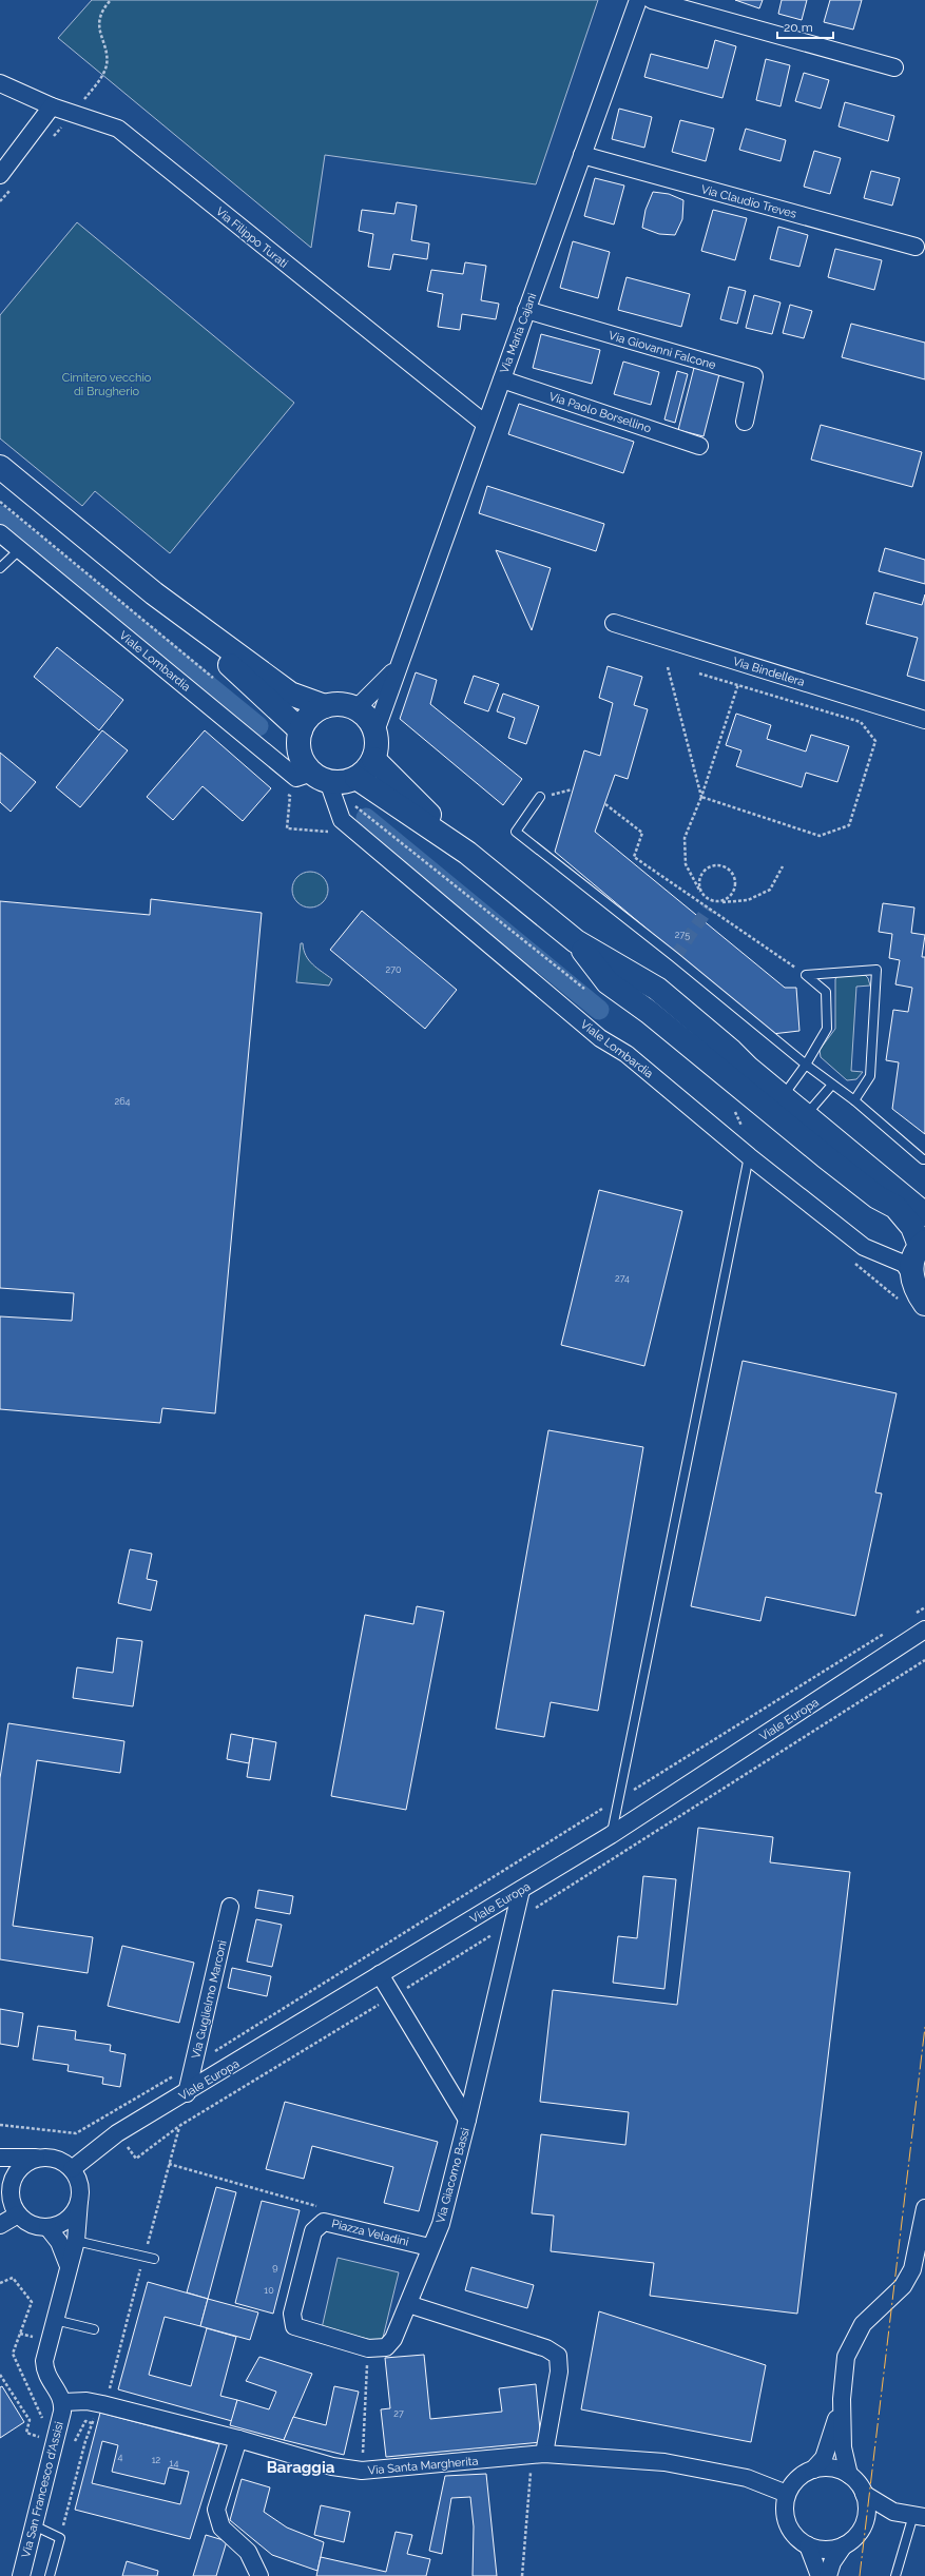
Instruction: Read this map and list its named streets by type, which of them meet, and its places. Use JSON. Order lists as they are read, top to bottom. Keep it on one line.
{"streets":{"street":["Via Claudio Treves","Via Filippo Turati","Via Maria Cajani","Via Giovanni Falcone","Via Paolo Borsellino","Viale Lombardia","Via Bindellera","Viale Europa","Via Guglielmo Marconi","Via Giacomo Bassi","Piazza Veladini","Via Santa Margherita","Via San Francesco d'Assisi"]},"crossings":[["Via Claudio Treves","Via Maria Cajani"],["Via Filippo Turati","Via Maria Cajani"],["Via Maria Cajani","Via Giovanni Falcone"],["Via Maria Cajani","Via Paolo Borsellino"],["Via Maria Cajani","Viale Lombardia"],["Viale Europa","Via Guglielmo Marconi"],["Viale Europa","Via Giacomo Bassi"],["Via Giacomo Bassi","Piazza Veladini"],["Via Santa Margherita","Via San Francesco d'Assisi"]],"districts":["Baraggia"],"parks":["Cimitero vecchio di Brugherio"],"house_numbers":["275","270","264","274","9","10","27","4","12","14"],"scale_bar":"20 m"}
